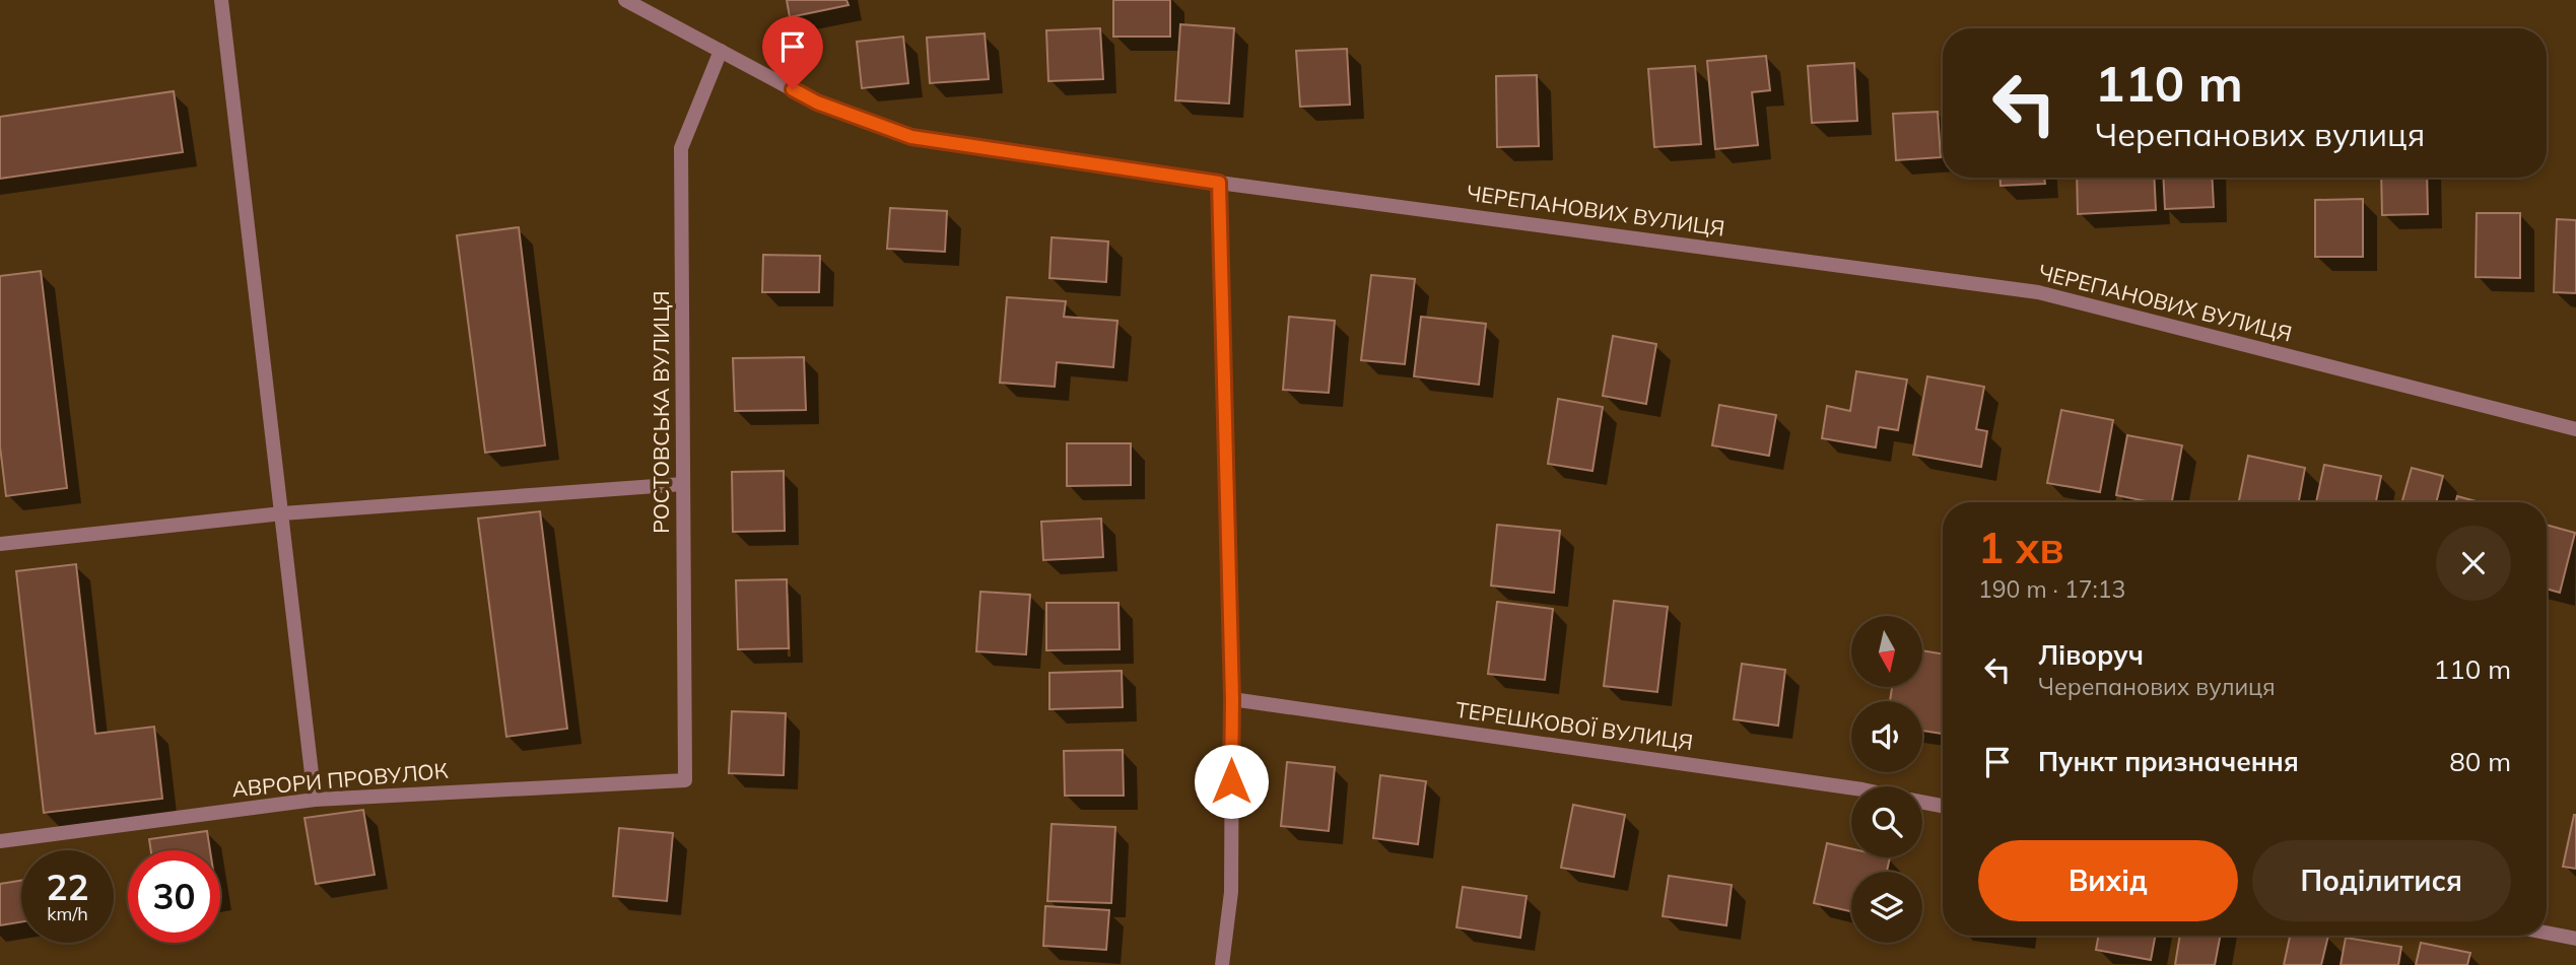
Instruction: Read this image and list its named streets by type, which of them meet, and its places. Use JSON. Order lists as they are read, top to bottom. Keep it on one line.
{"streets":{"street":["ЧЕРЕПАНОВИХ ВУЛИЦЯ","РОСТОВСЬКА ВУЛИЦЯ","ТЕРЕШКОВОЇ ВУЛИЦЯ","АВРОРИ ПРОВУЛОК"]},"crossings":[["ЧЕРЕПАНОВИХ ВУЛИЦЯ","РОСТОВСЬКА ВУЛИЦЯ"],["РОСТОВСЬКА ВУЛИЦЯ","АВРОРИ ПРОВУЛОК"]],"north":"bottom","page":{"turn":["110 m","Черепанових вулиця"],"heading":["1 хв","190 m · 17:13"],"list":[{"name":"Ліворуч","note":"Черепанових вулиця","value":"110 m"},{"name":"Пункт призначення","value":"80 m"}],"buttons":["Вихід","Поділитися"],"speed":"22 km/h","limit":"30"}}
